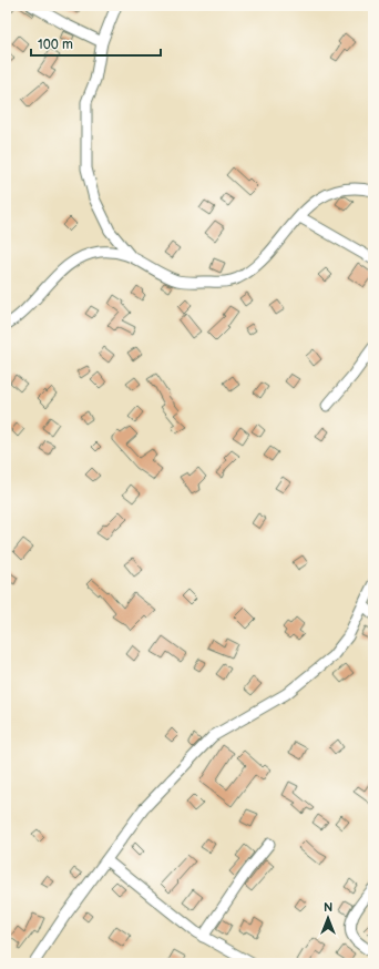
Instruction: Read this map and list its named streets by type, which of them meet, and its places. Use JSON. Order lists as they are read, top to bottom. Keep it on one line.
{"scale_bar":"100 m","north":"top"}
